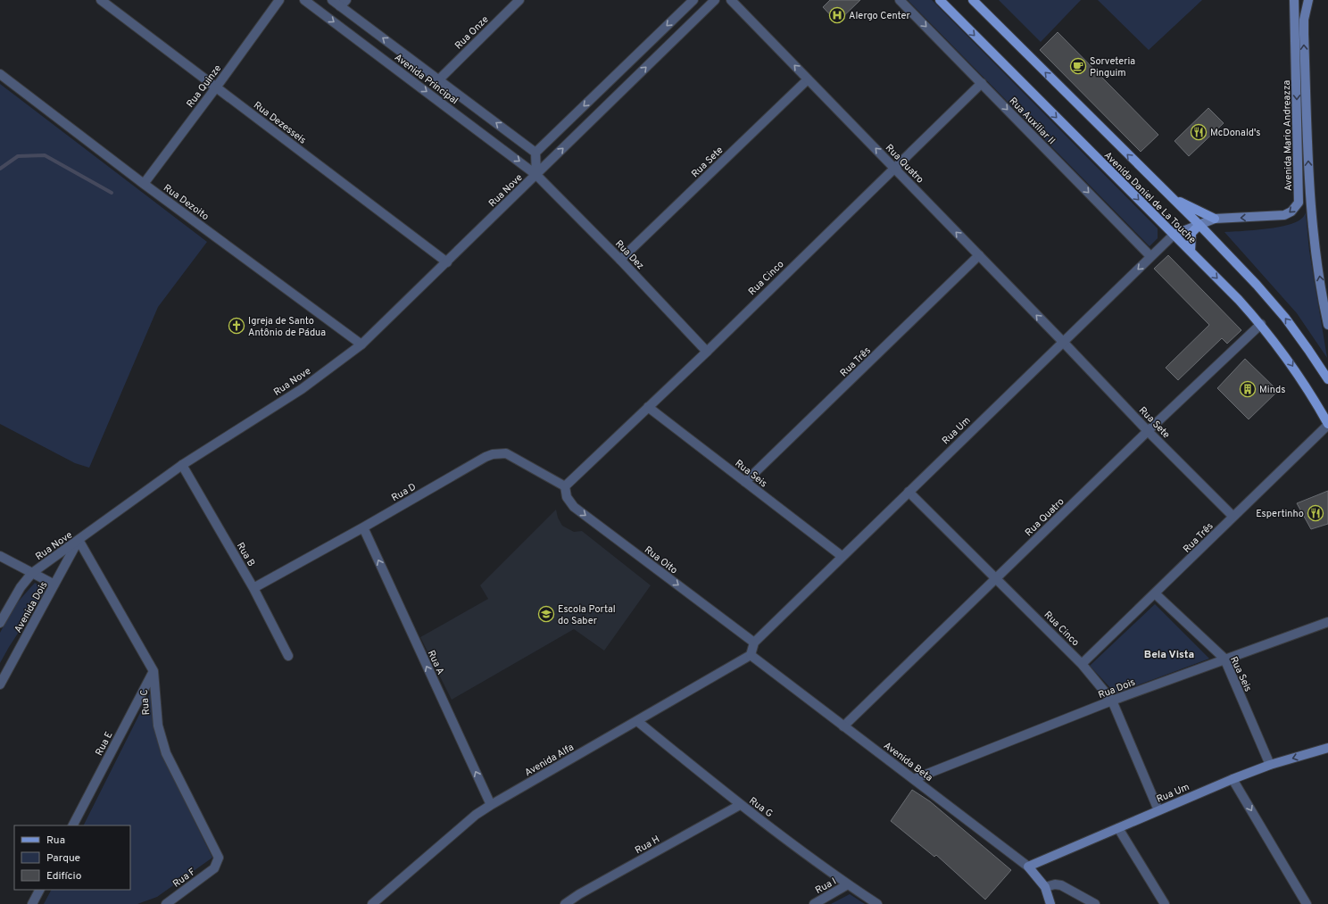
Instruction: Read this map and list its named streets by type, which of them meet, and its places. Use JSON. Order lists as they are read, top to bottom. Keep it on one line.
{"streets":{"main road":["Avenida Mario Andreazza","Avenida Daniel de La Touche","Rua Um","Avenida Beta"],"street":["Rua Onze","Avenida Principal","Rua Quinze","Rua Auxiliar II","Rua Dezesseis","Rua Sete","Rua Quatro","Rua Nove","Rua Dezoito","Rua Dez","Rua Cinco","Rua Três","Rua Seis","Rua D","Rua B","Rua Oito","Avenida Dois","Rua A","Rua Dois","Rua C","Rua E","Avenida Alfa","Rua G","Rua H","Rua F","Rua I"]},"crossings":[["Rua Onze","Avenida Principal"],["Avenida Principal","Rua Nove"],["Avenida Principal","Rua Dez"],["Rua Quinze","Rua Dezesseis"],["Rua Quinze","Rua Dezoito"],["Rua Auxiliar II","Rua Cinco"],["Rua Auxiliar II","Rua Um"],["Rua Dezesseis","Rua Nove"],["Avenida Mario Andreazza","Avenida Daniel de La Touche"],["Avenida Mario Andreazza","Rua Um"],["Rua Sete","Rua Quatro"],["Rua Sete","Rua Dez"],["Rua Sete","Rua Três"],["Rua Sete","Rua Um"],["Rua Quatro","Avenida Daniel de La Touche"],["Rua Quatro","Rua Cinco"],["Rua Quatro","Rua Três"],["Rua Quatro","Rua Um"],["Rua Quatro","Avenida Beta"],["Rua Nove","Rua Dezoito"],["Rua Nove","Rua Dez"],["Rua Nove","Rua B"],["Rua Nove","Avenida Dois"],["Rua Nove","Rua C"],["Avenida Daniel de La Touche","Rua Três"],["Avenida Daniel de La Touche","Rua Um"],["Rua Dez","Rua Cinco"],["Rua Cinco","Rua Três"],["Rua Cinco","Rua Um"],["Rua Cinco","Rua Seis"],["Rua Cinco","Rua D"],["Rua Cinco","Rua Oito"],["Rua Cinco","Rua Dois"],["Rua Três","Rua Seis"],["Rua Um","Rua Seis"],["Rua Um","Rua Oito"],["Rua Um","Avenida Beta"],["Rua Seis","Rua Dois"],["Rua D","Rua B"],["Rua D","Rua Oito"],["Rua D","Rua A"],["Avenida Dois","Rua C"],["Rua A","Avenida Alfa"],["Rua Dois","Avenida Beta"],["Rua C","Rua E"],["Rua C","Rua F"],["Avenida Alfa","Avenida Beta"],["Avenida Alfa","Rua G"],["Rua G","Rua H"],["Rua G","Rua I"]],"one_way":["Rua Auxiliar II","Rua Quatro","Rua Oito","Rua A"],"districts":["Bela Vista"],"places":{"hospital":["Alergo Center"],"cafe":["Sorveteria Pinguim"],"restaurant":["McDonald's","Espertinho"],"church":["Igreja de Santo Antônio de Pádua"],"building":["Minds"],"school or university":["Escola Portal do Saber"]},"legend":["Rua","Parque","Edifício"]}
